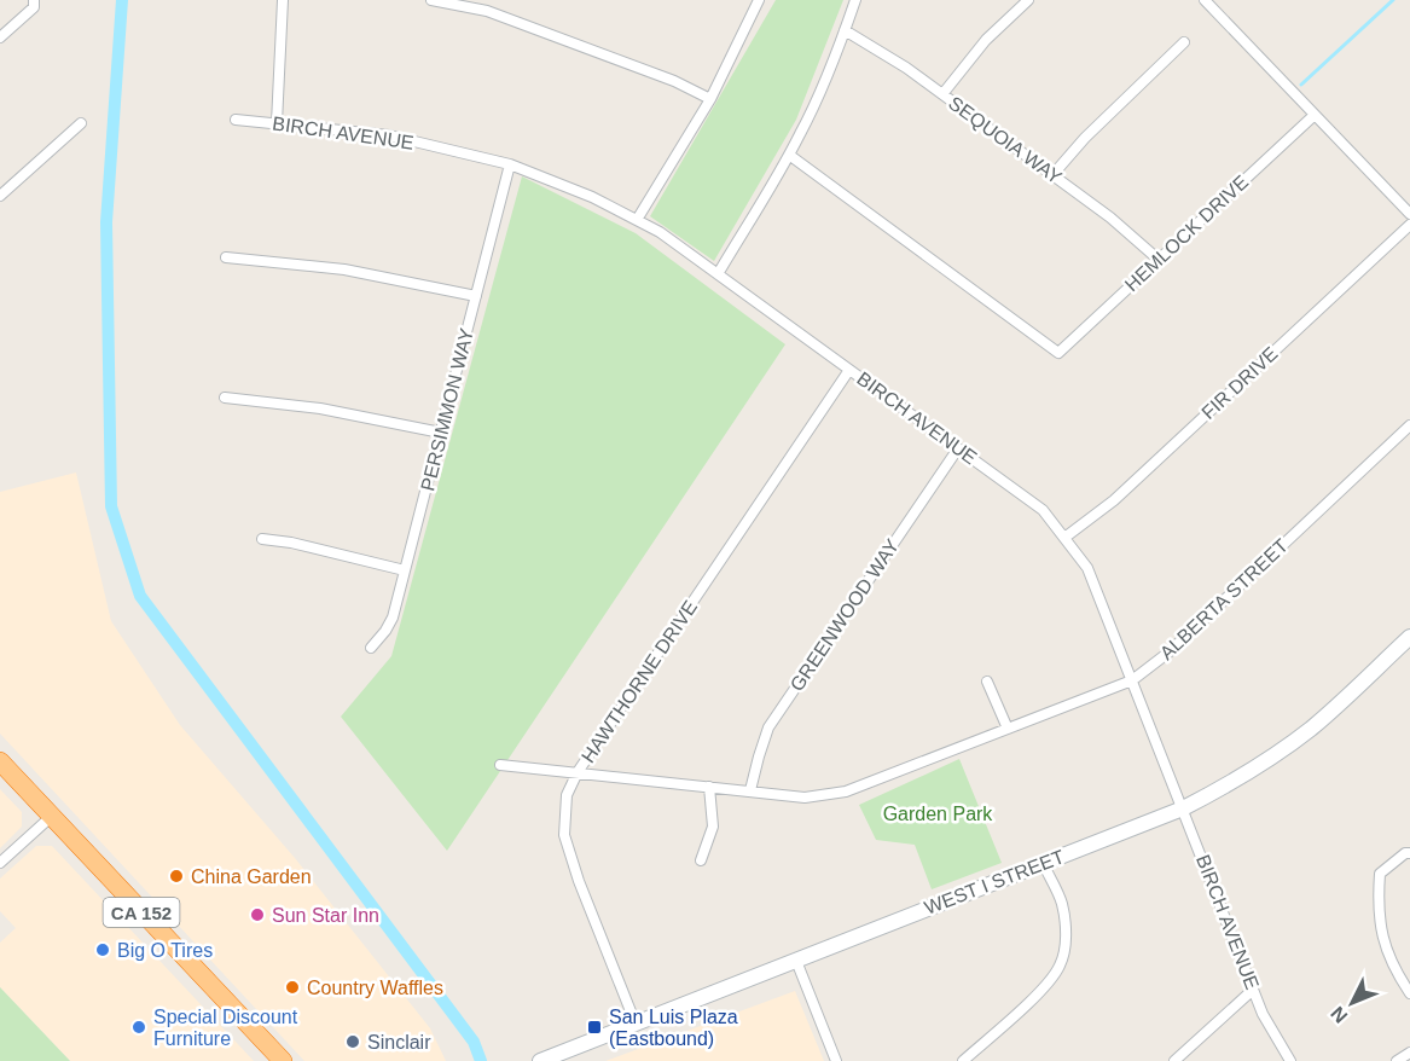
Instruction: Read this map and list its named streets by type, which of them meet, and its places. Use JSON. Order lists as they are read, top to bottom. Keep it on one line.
{"streets":{"highway":["CA 152"],"street":["BIRCH AVENUE","SEQUOIA WAY","HEMLOCK DRIVE","FIR DRIVE","PERSIMMON WAY","ALBERTA STREET","GREENWOOD WAY","HAWTHORNE DRIVE","WEST I STREET"]},"crossings":[["BIRCH AVENUE","FIR DRIVE"],["BIRCH AVENUE","PERSIMMON WAY"],["BIRCH AVENUE","ALBERTA STREET"],["BIRCH AVENUE","GREENWOOD WAY"],["BIRCH AVENUE","HAWTHORNE DRIVE"],["BIRCH AVENUE","WEST I STREET"],["SEQUOIA WAY","HEMLOCK DRIVE"],["ALBERTA STREET","GREENWOOD WAY"],["ALBERTA STREET","HAWTHORNE DRIVE"],["HAWTHORNE DRIVE","WEST I STREET"]],"parks":["Garden Park"],"places":{"other":["China Garden","Sun Star Inn","Big O Tires","Country Waffles","Special Discount Furniture","Sinclair"],"transit":["San Luis Plaza (Eastbound)"]},"north":"bottom left"}
